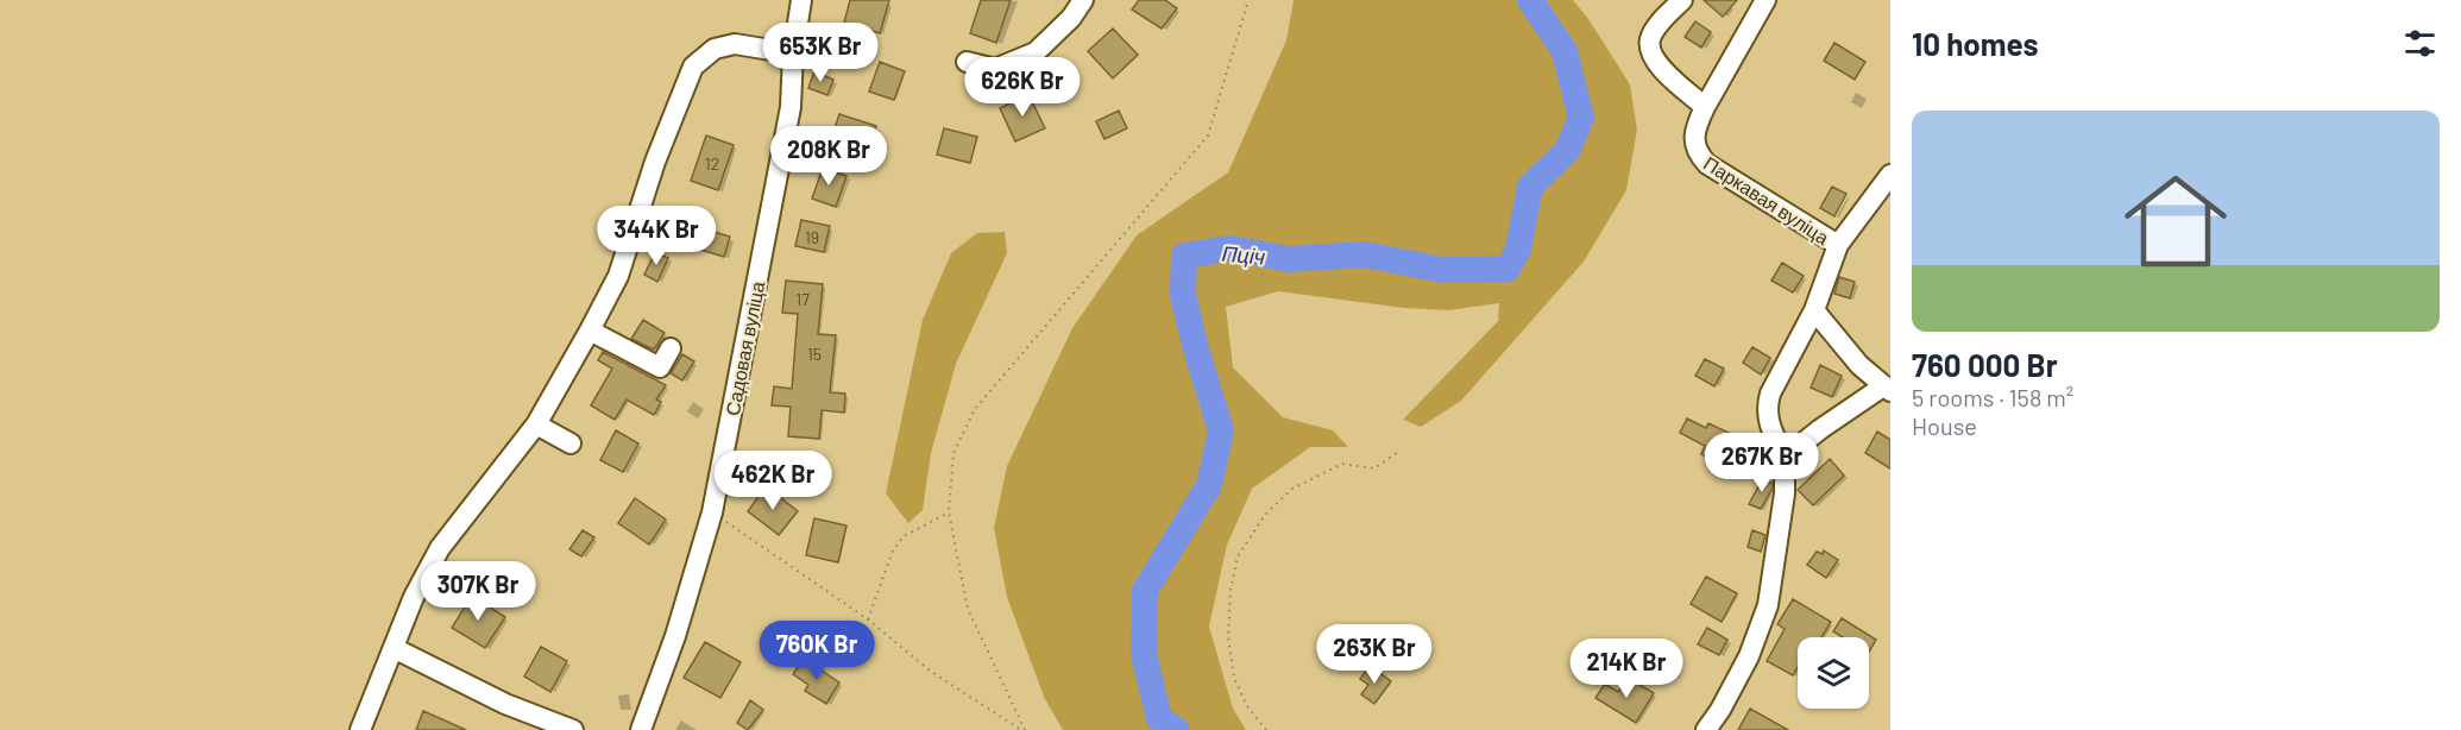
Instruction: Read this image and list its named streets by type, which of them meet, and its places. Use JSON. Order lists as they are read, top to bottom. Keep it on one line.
{"streets":{"street":["Паркавая вуліца","Садовая вуліца"]},"water":["Пціч"],"house_numbers":["12","19","17","15"],"page":{"heading":"10 homes","price":["653K Br","626K Br","208K Br","344K Br","267K Br","462K Br","307K Br","760K Br","263K Br","214K Br"],"list":[{"name":"760 000 Br","note":"5 rooms · 158 m² · House"}]}}
